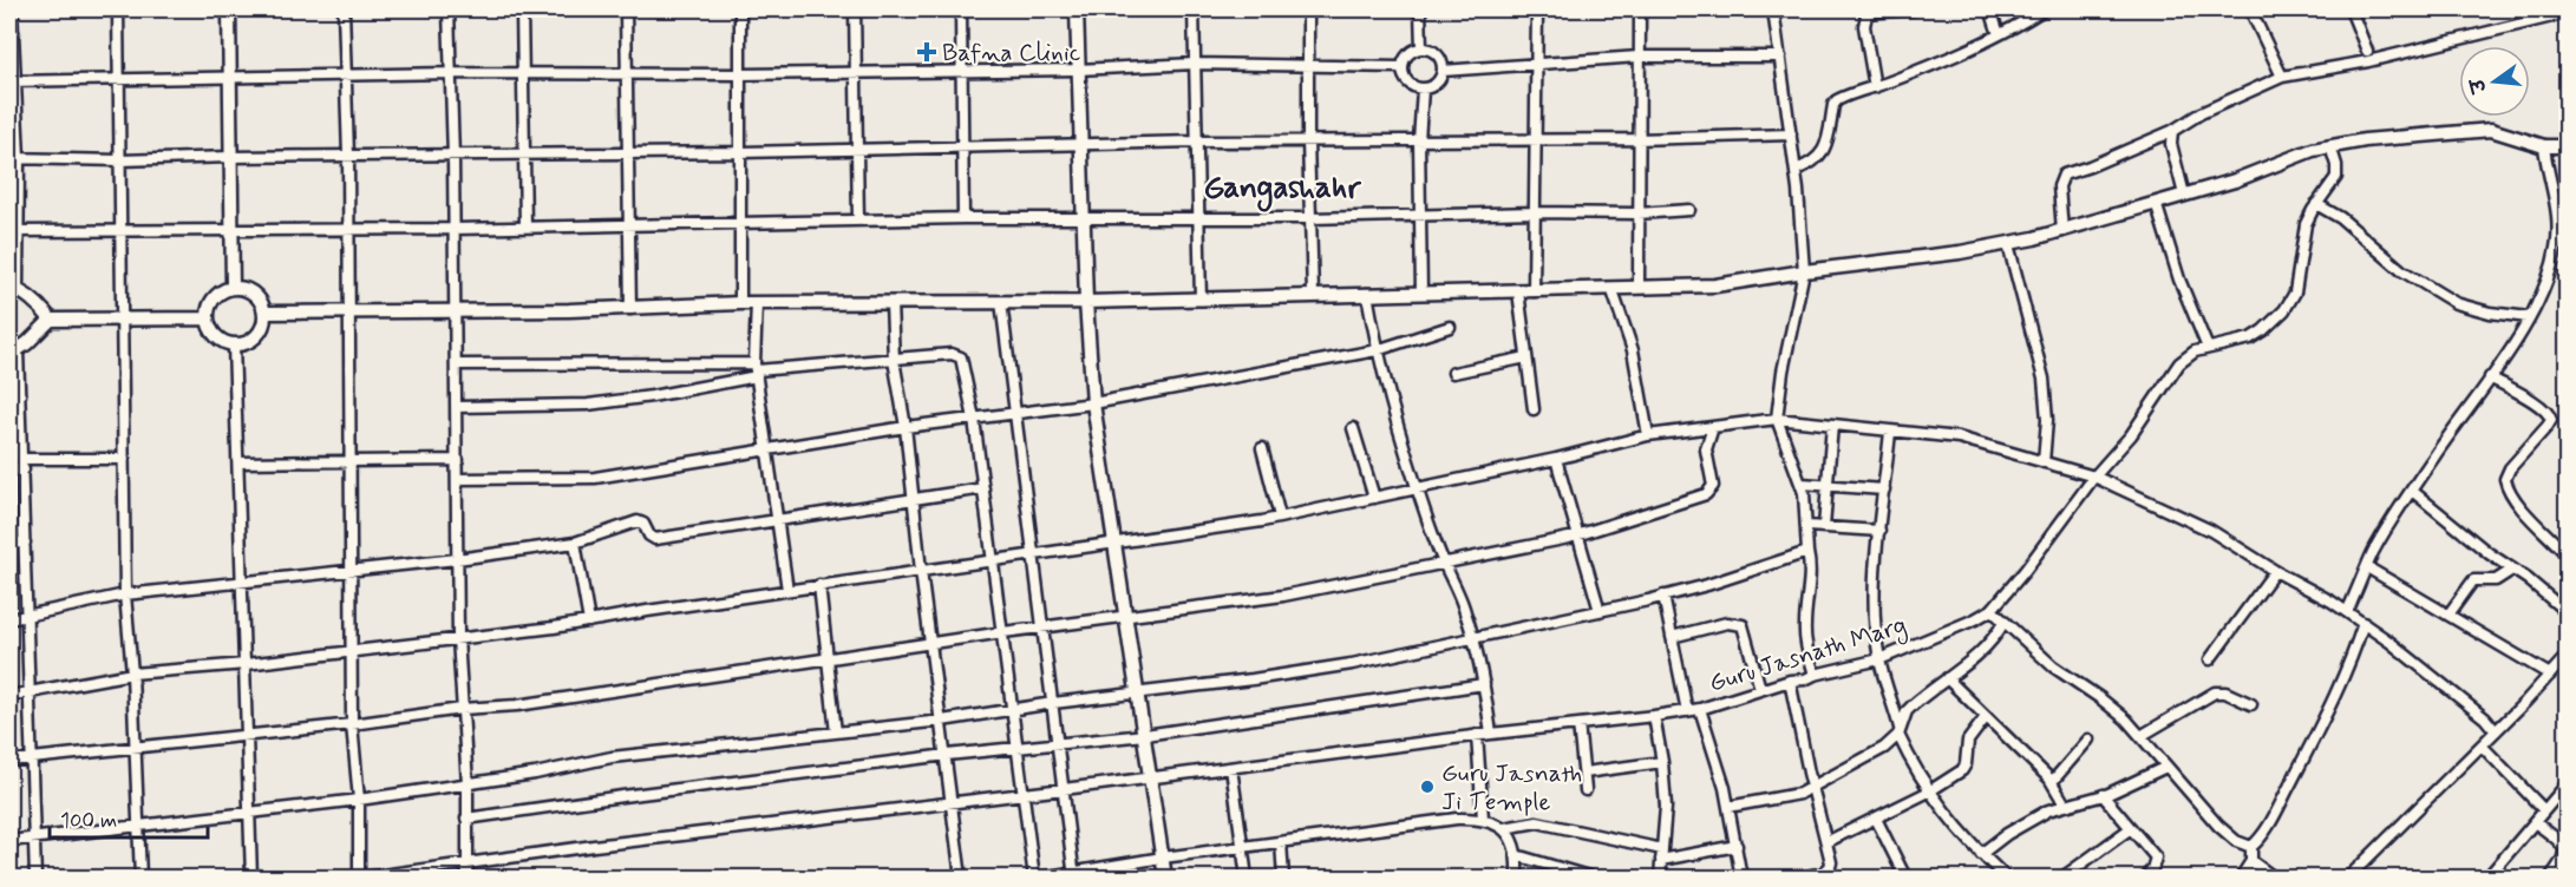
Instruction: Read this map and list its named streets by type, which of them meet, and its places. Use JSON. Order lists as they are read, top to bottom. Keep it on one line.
{"streets":{"street":["Guru Jasnath Marg"]},"districts":["Gangashahr"],"places":{"health":["Bafna Clinic"],"other":["Guru Jasnath Ji Temple"]},"scale_bar":"100 m","north":"left"}
